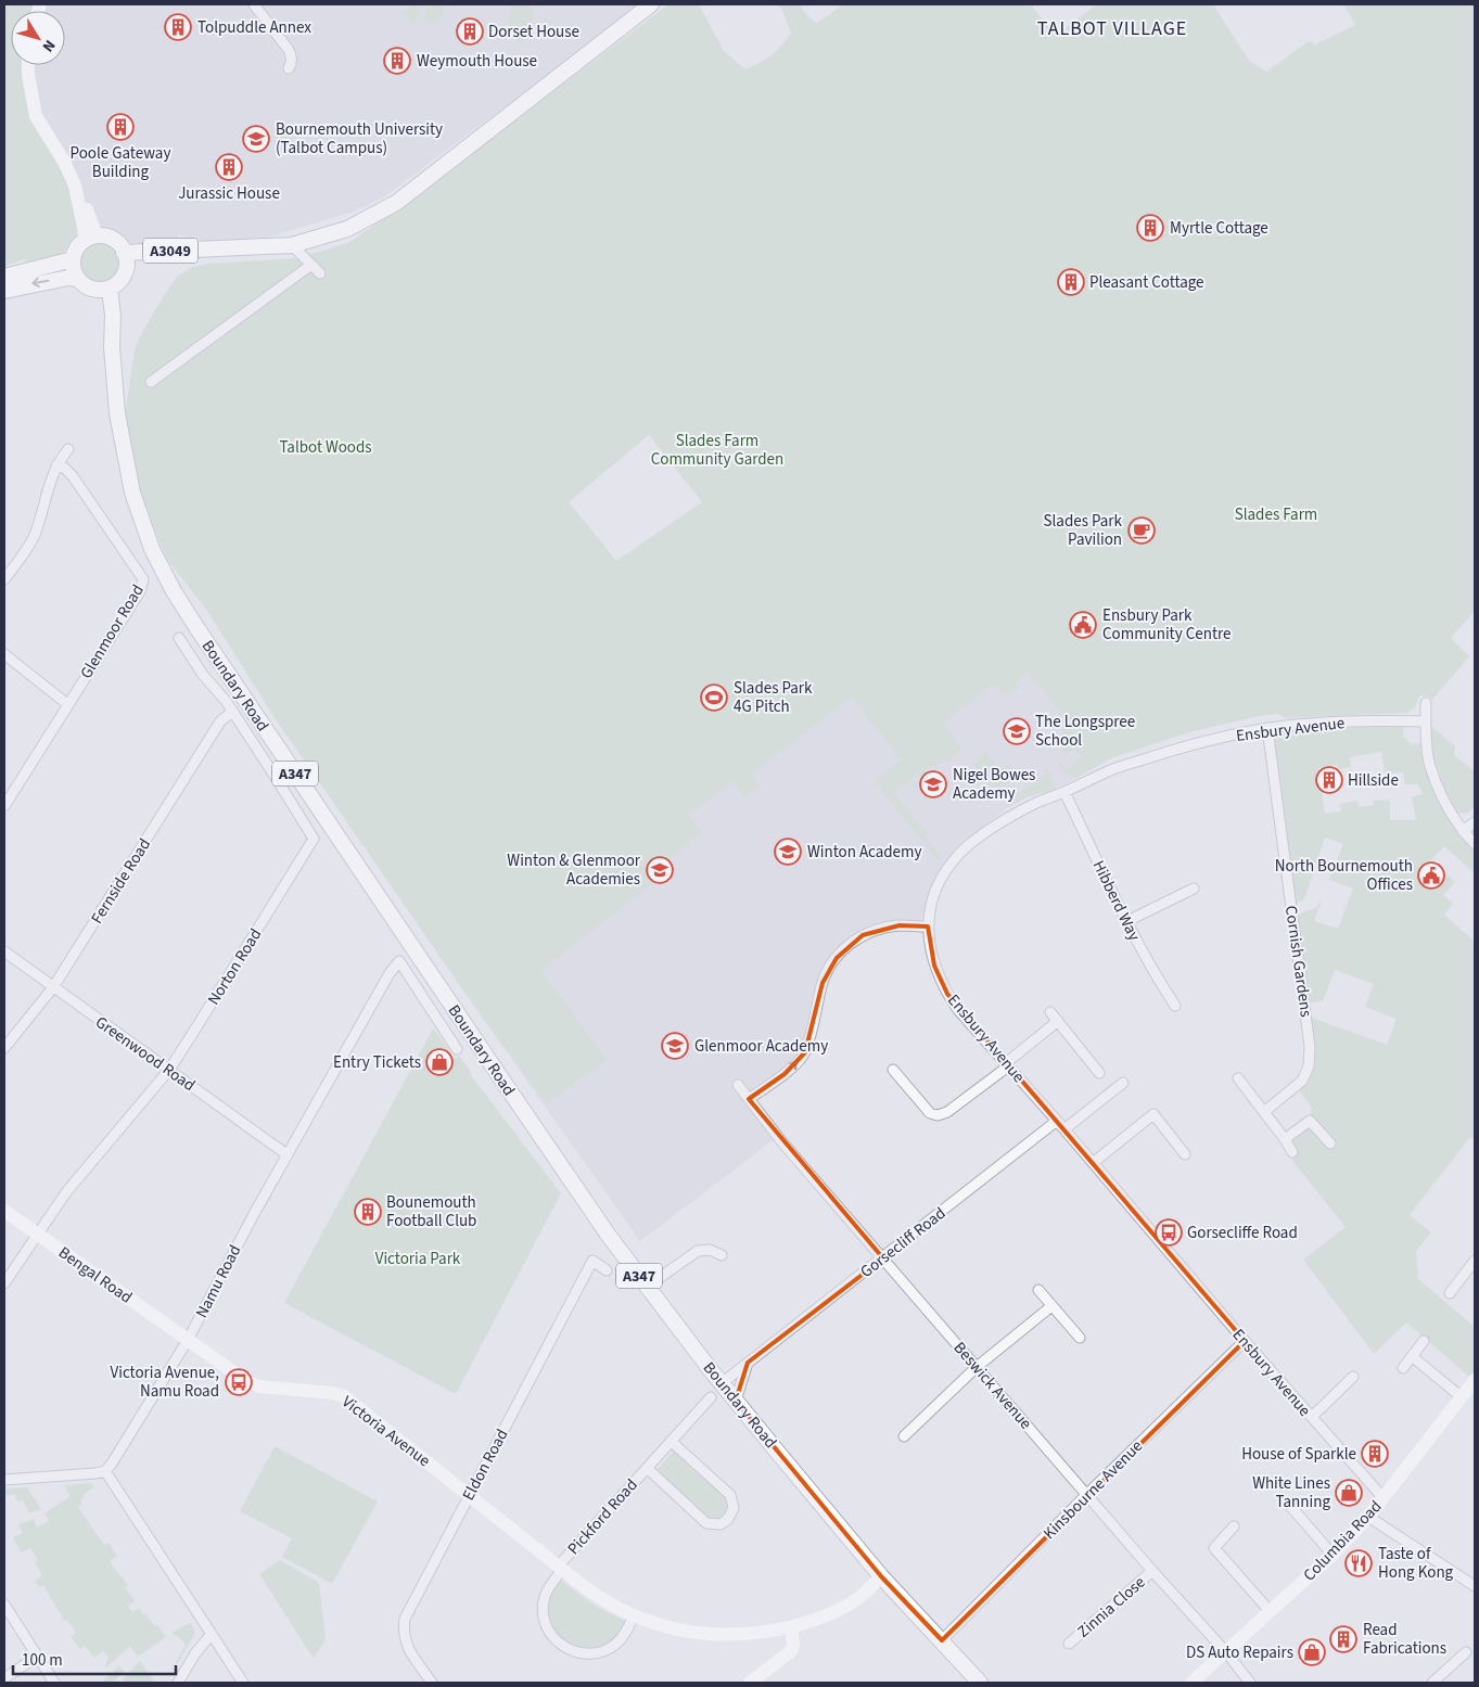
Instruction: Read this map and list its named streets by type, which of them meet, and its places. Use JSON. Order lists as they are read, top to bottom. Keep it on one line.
{"streets":{"main road":["A3049","Boundary Road","A347"],"street":["Glenmoor Road","Ensbury Avenue","Fernside Road","Hibberd Way","Cornish Gardens","Norton Road","Greenwood Road","Gorsecliff Road","Bengal Road","Namu Road","Beswick Avenue","Victoria Avenue","Eldon Road","Kinsbourne Avenue","Pickford Road","Columbia Road","Zinnia Close"]},"crossings":[["A3049","Boundary Road"],["Boundary Road","Gorsecliff Road"],["Boundary Road","Victoria Avenue"],["Boundary Road","Kinsbourne Avenue"],["Ensbury Avenue","Hibberd Way"],["Ensbury Avenue","Cornish Gardens"],["Ensbury Avenue","Gorsecliff Road"],["Ensbury Avenue","Kinsbourne Avenue"],["Ensbury Avenue","Columbia Road"],["Fernside Road","Norton Road"],["Fernside Road","Greenwood Road"],["Norton Road","Greenwood Road"],["Norton Road","Bengal Road"],["Greenwood Road","Namu Road"],["Gorsecliff Road","Beswick Avenue"],["Bengal Road","Namu Road"],["Bengal Road","Victoria Avenue"],["Namu Road","Victoria Avenue"],["Beswick Avenue","Kinsbourne Avenue"],["Beswick Avenue","Columbia Road"],["Beswick Avenue","Zinnia Close"],["Victoria Avenue","Eldon Road"],["Victoria Avenue","Pickford Road"]],"districts":["TALBOT VILLAGE"],"parks":["Slades Farm Community Garden","Talbot Woods","Slades Farm","Victoria Park"],"places":{"building":["Tolpuddle Annex","Dorset House","Weymouth House","Poole Gateway Building","Jurassic House","Myrtle Cottage","Pleasant Cottage","Hillside","Bounemouth Football Club","House of Sparkle","Read Fabrications"],"school or university":["Bournemouth University (Talbot Campus)","The Longspree School","Nigel Bowes Academy","Winton Academy","Winton & Glenmoor Academies","Glenmoor Academy"],"cafe":["Slades Park Pavilion"],"public building":["Ensbury Park Community Centre","North Bournemouth Offices"],"sports":["Slades Park 4G Pitch"],"shop":["Entry Tickets","White Lines Tanning","DS Auto Repairs"],"bus stop":["Gorsecliffe Road","Victoria Avenue, Namu Road"],"restaurant":["Taste of Hong Kong"]},"scale_bar":"100 m","north":"bottom right"}
